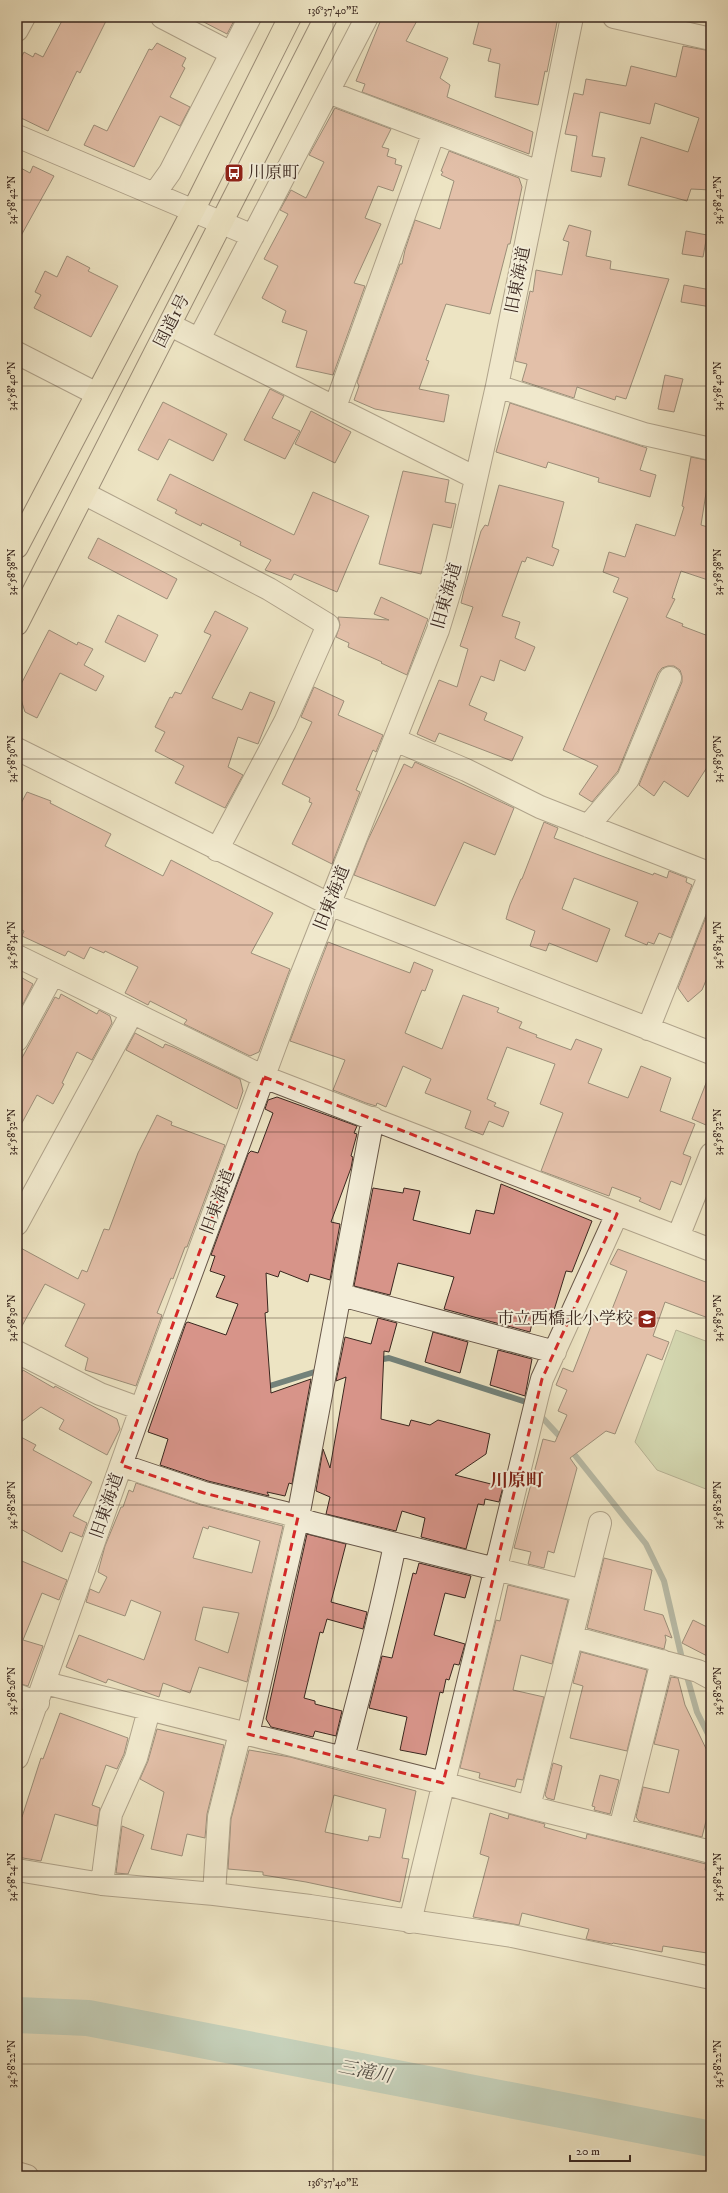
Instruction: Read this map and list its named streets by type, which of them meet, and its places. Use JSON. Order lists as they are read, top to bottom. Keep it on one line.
{"streets":{"highway":["国道1号"],"street":["旧東海道"]},"districts":["川原町"],"water":["三滝川"],"places":{"bus stop":["川原町"],"school or university":["市立西橋北小学校"]},"scale_bar":"20 m","coordinates":["136°37'40\"E","34°58'42\"N","34°58'40\"N","34°58'38\"N","34°58'36\"N","34°58'34\"N","34°58'32\"N","34°58'30\"N","34°58'28\"N","34°58'26\"N","34°58'24\"N","34°58'22\"N"]}
